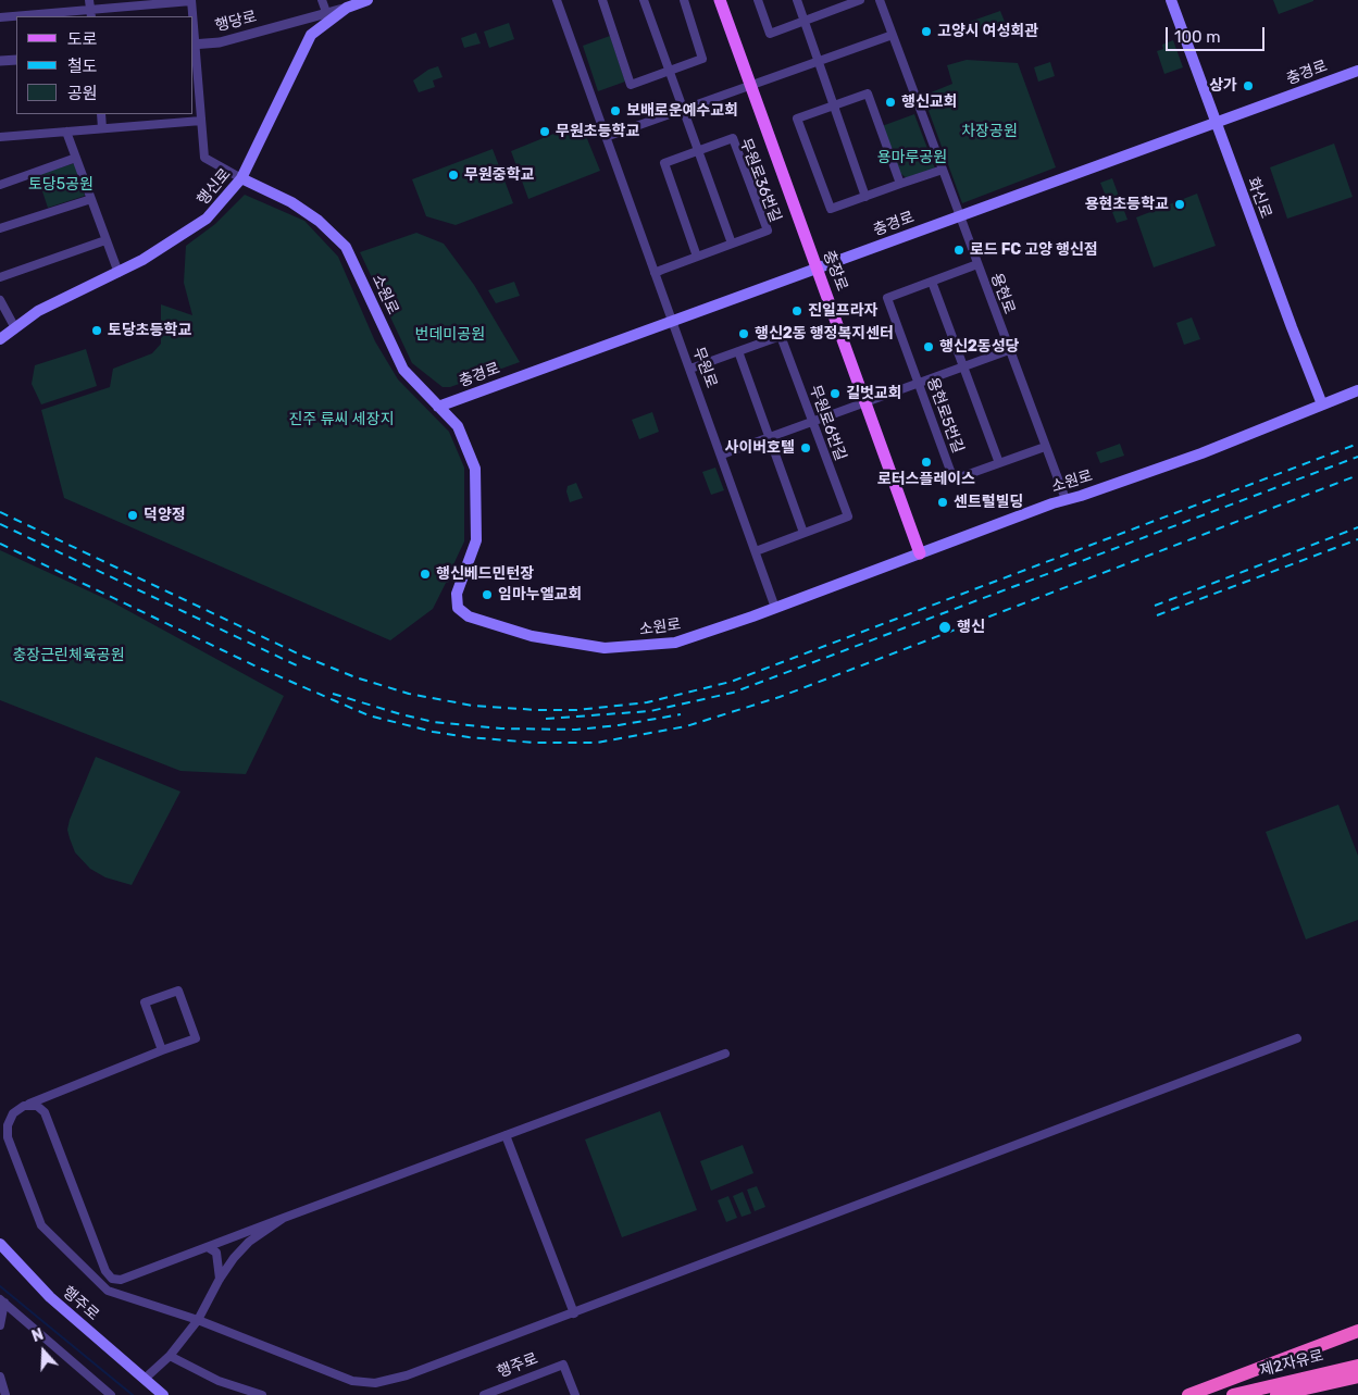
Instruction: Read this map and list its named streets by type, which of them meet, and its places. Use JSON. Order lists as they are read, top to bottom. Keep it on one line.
{"streets":{"highway":["제2자유로"],"main road":["충경로","행신로","화신로","충장로","소원로","행주로"],"street":["행당로","무원로36번길","용현로","무원로","용현로5번길","무원로6번길"]},"crossings":[["행당로","행신로"],["충경로","화신로"],["충경로","충장로"],["충경로","용현로"],["충경로","소원로"],["충경로","무원로"],["무원로36번길","무원로"],["행신로","소원로"],["화신로","소원로"],["충장로","소원로"],["용현로","소원로"],["용현로","용현로5번길"],["소원로","무원로"],["무원로","무원로6번길"]],"parks":["차장공원","용마루공원","토당5공원","번데미공원","진주 류씨 세장지","충장근린체육공원"],"places":["고양시 여성회관","상가","행신교회","보배로운예수교회","무원초등학교","무원중학교","용현초등학교","로드 FC 고양 행신점","진일프라자","토당초등학교","행신2동 행정복지센터","행신2동성당","길벗교회","사이버호텔","로터스플레이스","센트럴빌딩","덕양정","행신베드민턴장","임마누엘교회","행신"],"legend":["도로","철도","공원"],"scale_bar":"100 m","north":"top"}
